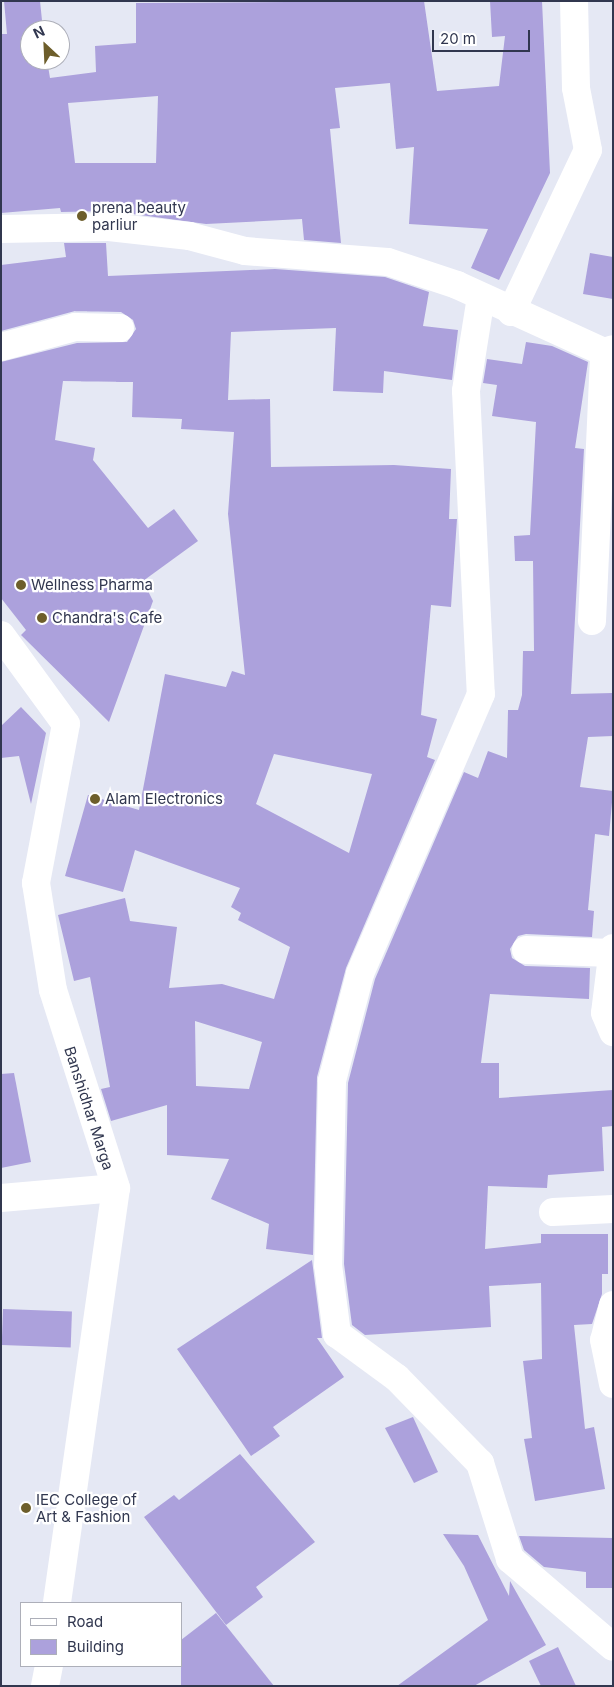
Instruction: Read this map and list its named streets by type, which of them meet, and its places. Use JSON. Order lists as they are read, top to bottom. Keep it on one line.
{"streets":{"street":["Banshidhar Marga"]},"places":["prena beauty parliur","Wellness Pharma","Chandra's Cafe","Alam Electronics","IEC College of Art & Fashion"],"legend":["Road","Building"],"scale_bar":"20 m","north":"top left"}
